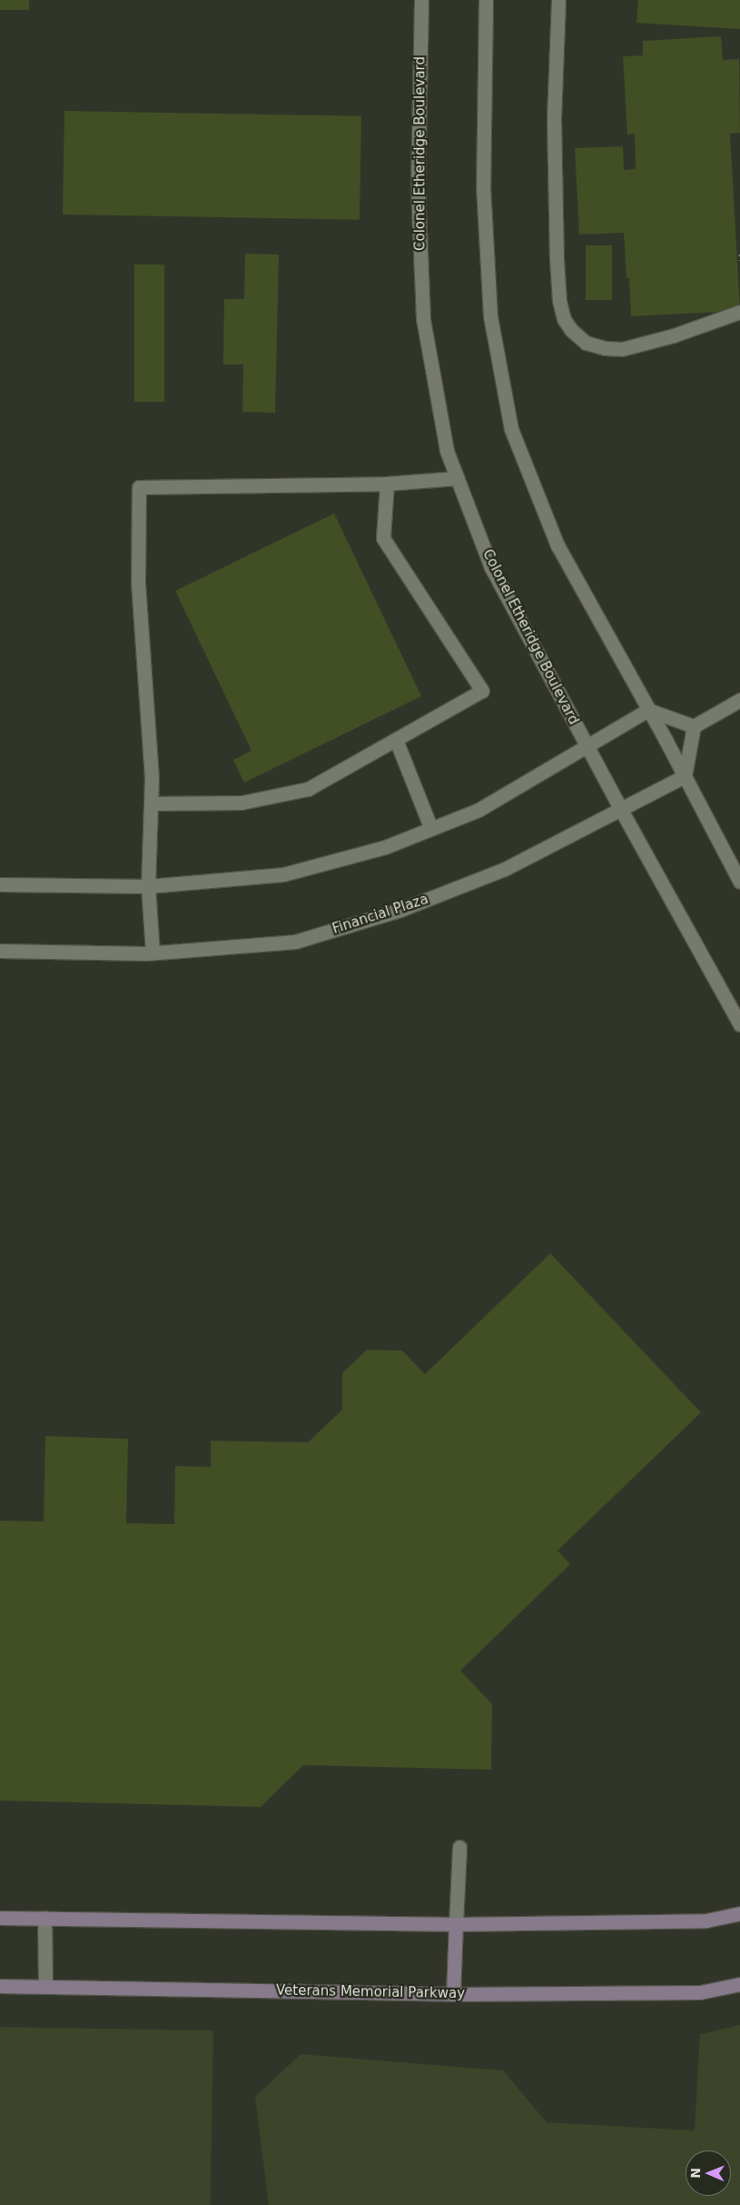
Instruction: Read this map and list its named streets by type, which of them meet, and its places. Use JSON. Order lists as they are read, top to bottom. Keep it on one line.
{"streets":{"street":["Colonel Etheridge Boulevard","Financial Plaza","Veterans Memorial Parkway"]},"crossings":[["Colonel Etheridge Boulevard","Financial Plaza"]],"north":"left"}
